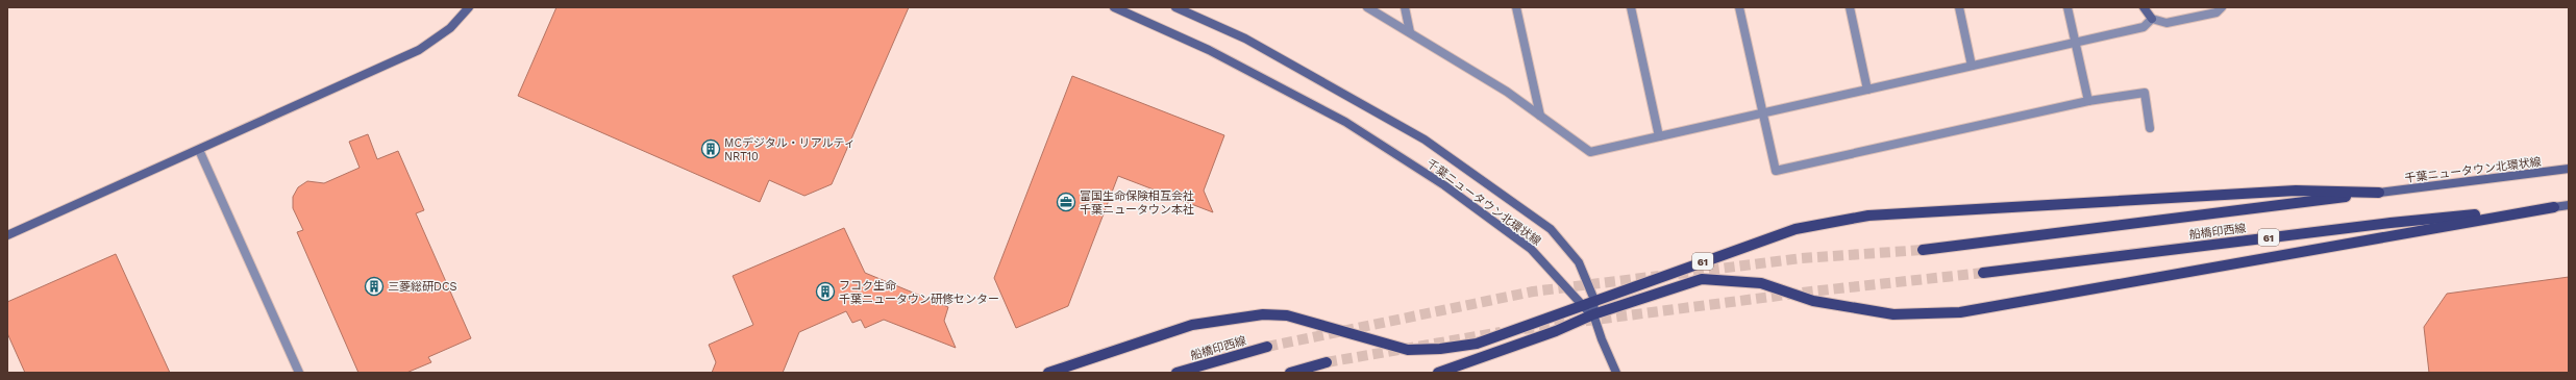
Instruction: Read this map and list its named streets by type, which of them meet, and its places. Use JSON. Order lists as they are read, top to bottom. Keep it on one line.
{"streets":{"main road":["千葉ニュータウン北環状線","船橋印西線","61"]},"crossings":[["千葉ニュータウン北環状線","船橋印西線"],["千葉ニュータウン北環状線","61"],["船橋印西線","61"]],"places":{"building":["MCデジタル・リアルティ NRT10","三菱総研DCS","フコク生命 千葉ニュータウン研修センター"],"office":["富国生命保険相互会社 千葉ニュータウン本社"]}}
